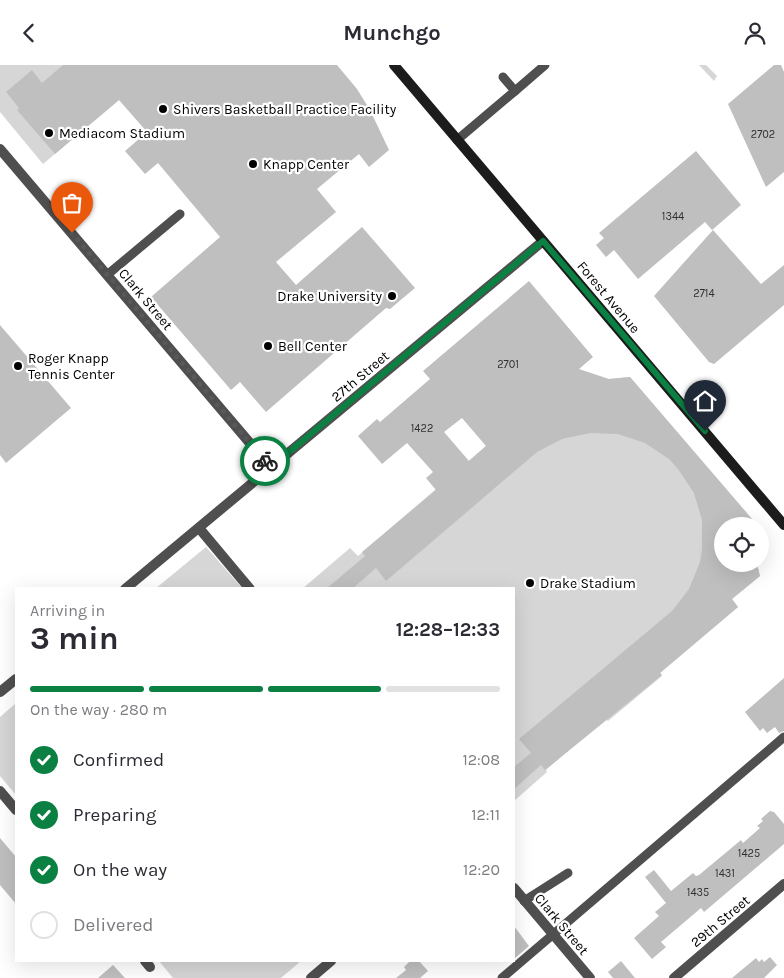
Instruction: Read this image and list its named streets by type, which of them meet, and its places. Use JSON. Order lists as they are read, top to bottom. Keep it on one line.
{"streets":{"main road":["Forest Avenue"],"street":["Clark Street","27th Street","29th Street"]},"crossings":[["Forest Avenue","27th Street"],["Clark Street","27th Street"]],"places":["Shivers Basketball Practice Facility","Mediacom Stadium","Knapp Center","Drake University","Bell Center","Roger Knapp Tennis Center","Drake Stadium"],"house_numbers":["2702","1344","2714","2701","1422","1425","1431","1435"],"page":{"header":"Munchgo","heading":["3 min","Arriving in","12:28–12:33"],"bar":"On the way · 280 m","list":[["Confirmed","12:08"],["Preparing","12:11"],["On the way","12:20"],"Delivered"]}}
